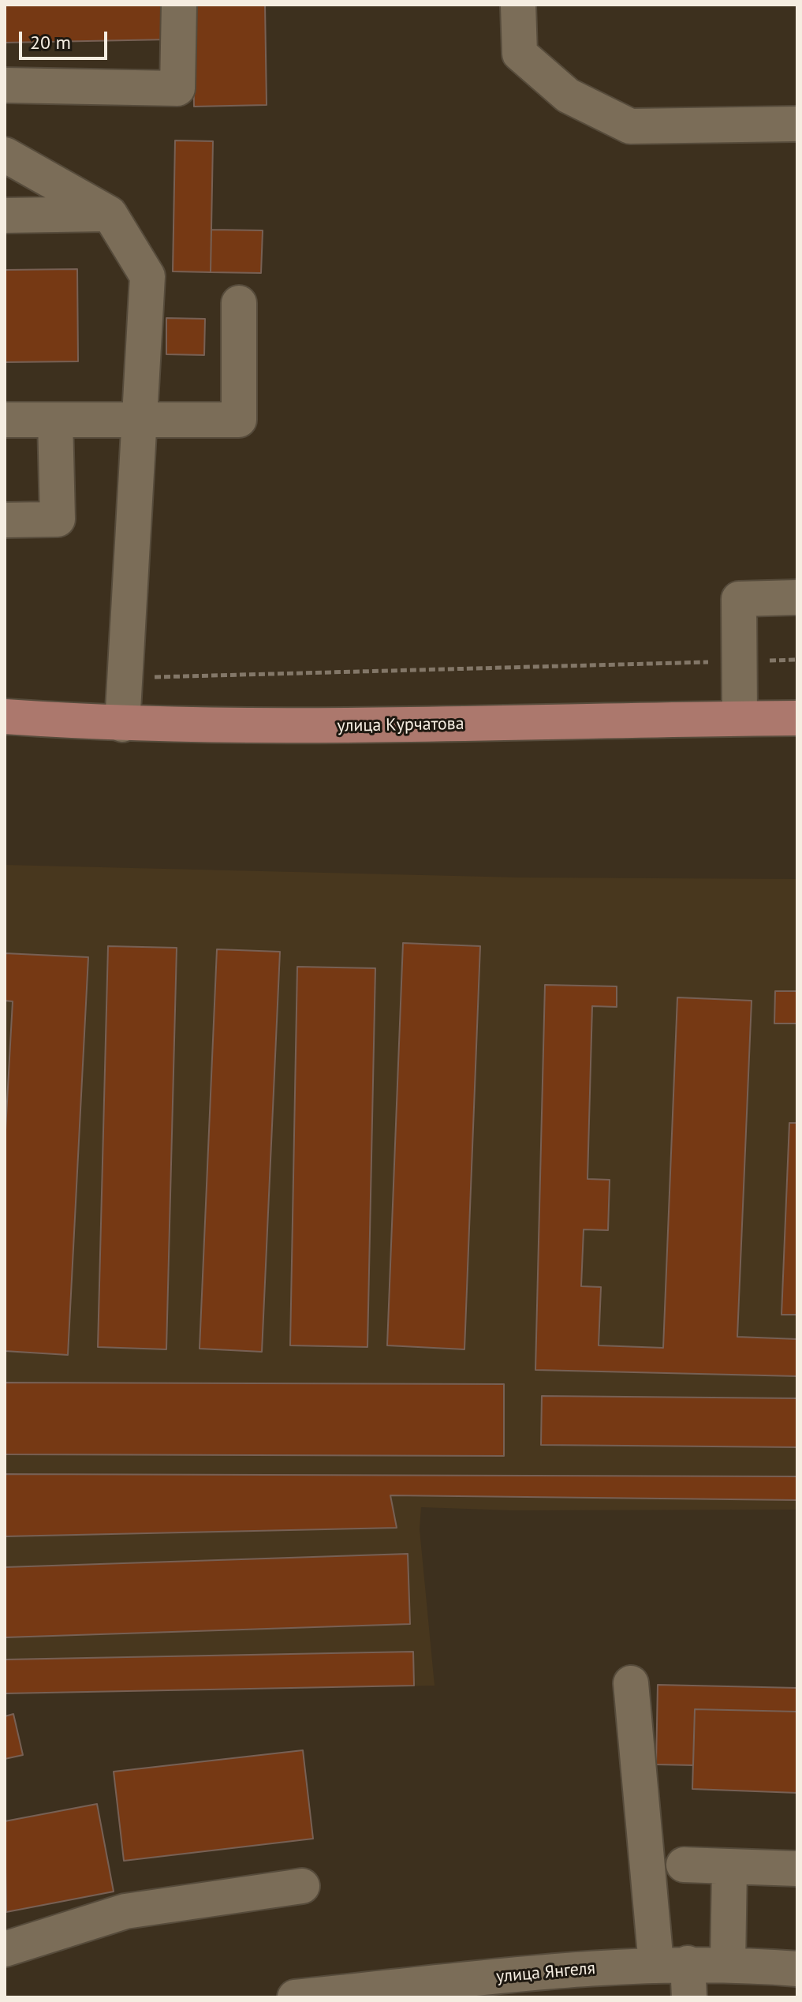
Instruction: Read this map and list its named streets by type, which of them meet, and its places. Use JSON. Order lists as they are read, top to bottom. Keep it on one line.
{"streets":{"main road":["улица Курчатова"],"street":["улица Янгеля"]},"scale_bar":"20 m"}
